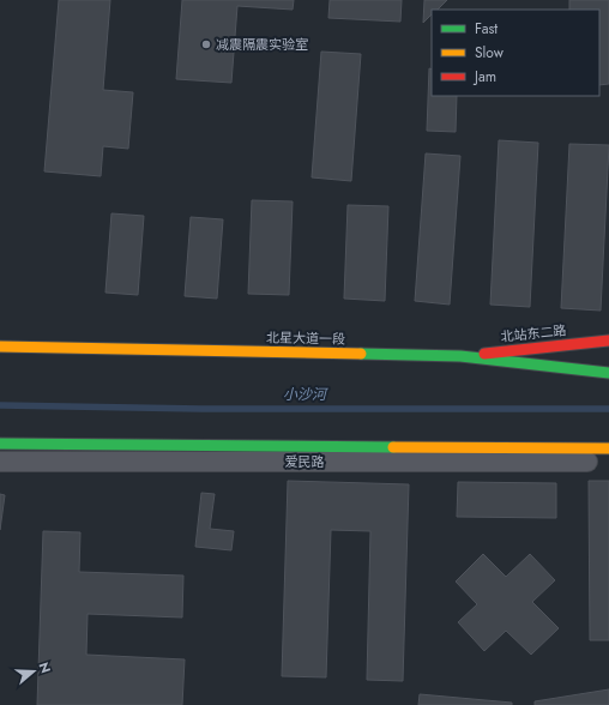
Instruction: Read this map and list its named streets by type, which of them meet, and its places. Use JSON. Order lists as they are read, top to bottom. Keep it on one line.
{"streets":{"main road":["北站东二路","北星大道一段"],"street":["爱民路"]},"crossings":[["北站东二路","北星大道一段"]],"water":["小沙河"],"places":["减震隔震实验室"],"legend":["Fast","Slow","Jam"],"north":"right"}
